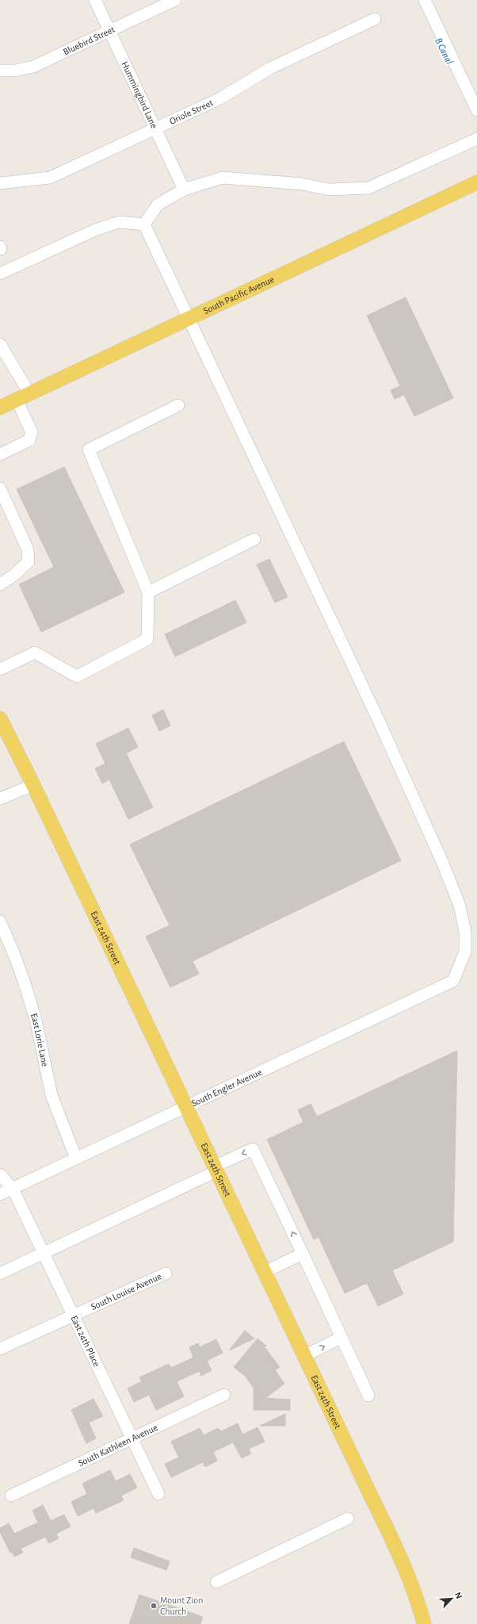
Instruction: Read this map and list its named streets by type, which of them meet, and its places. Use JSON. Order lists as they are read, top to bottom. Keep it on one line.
{"streets":{"main road":["South Pacific Avenue","East 24th Street"],"street":["Bluebird Street","Hummingbird Lane","Oriole Street","East Lorie Lane","South Engler Avenue","South Louise Avenue","East 24th Place","South Kathleen Avenue"]},"crossings":[["Bluebird Street","Hummingbird Lane"],["Hummingbird Lane","Oriole Street"],["South Pacific Avenue","South Engler Avenue"],["East 24th Street","South Engler Avenue"],["East Lorie Lane","South Engler Avenue"],["South Engler Avenue","East 24th Place"],["South Louise Avenue","East 24th Place"],["East 24th Place","South Kathleen Avenue"]],"water":["B Canal"],"places":["Mount Zion Church"],"north":"top right"}
